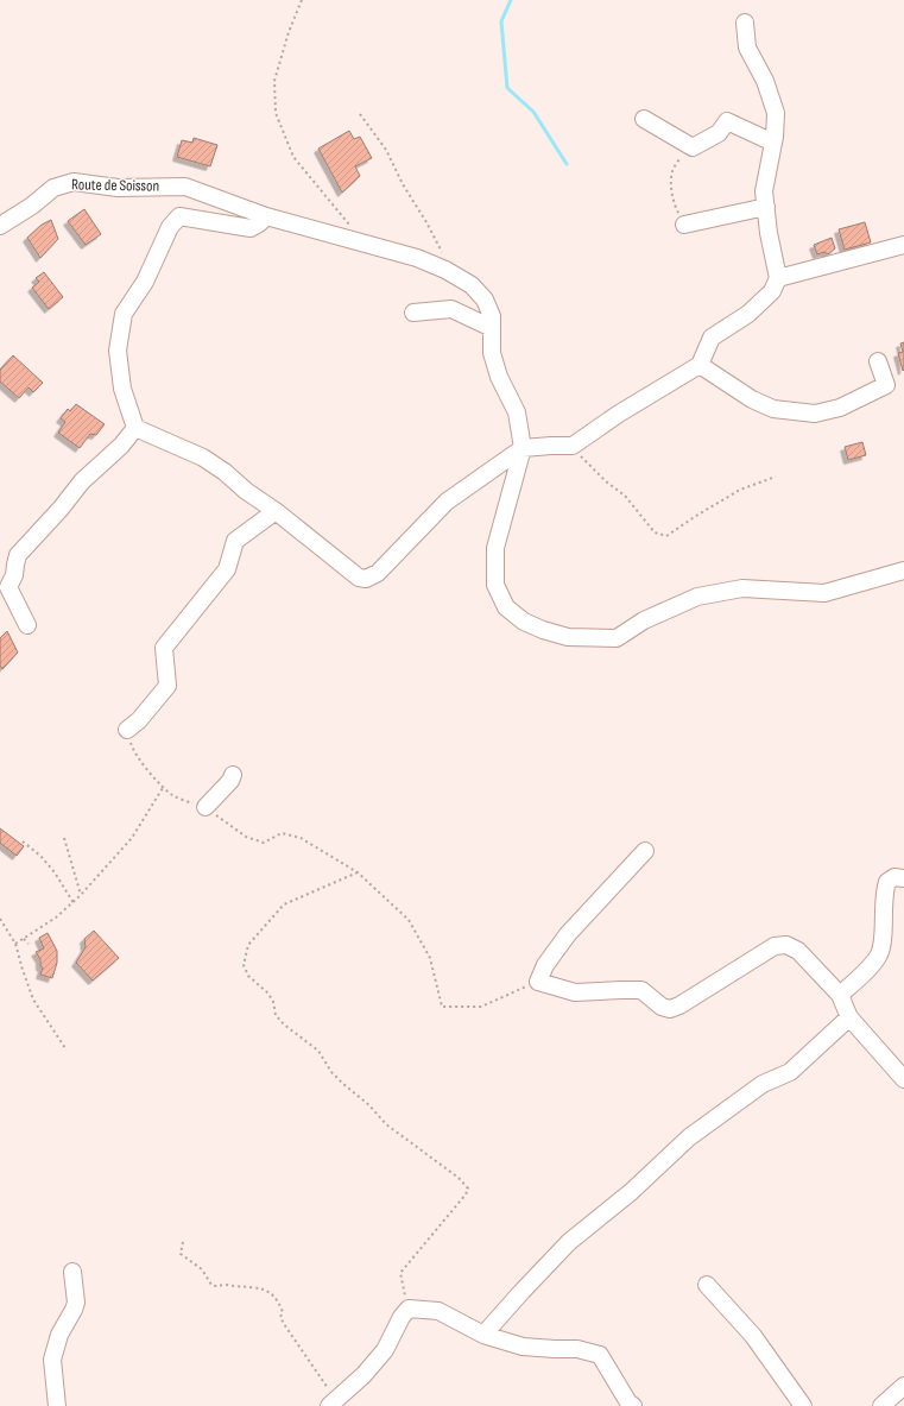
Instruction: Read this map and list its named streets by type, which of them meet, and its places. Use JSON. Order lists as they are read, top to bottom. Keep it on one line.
{"streets":{"street":["Route de Soisson"]}}
